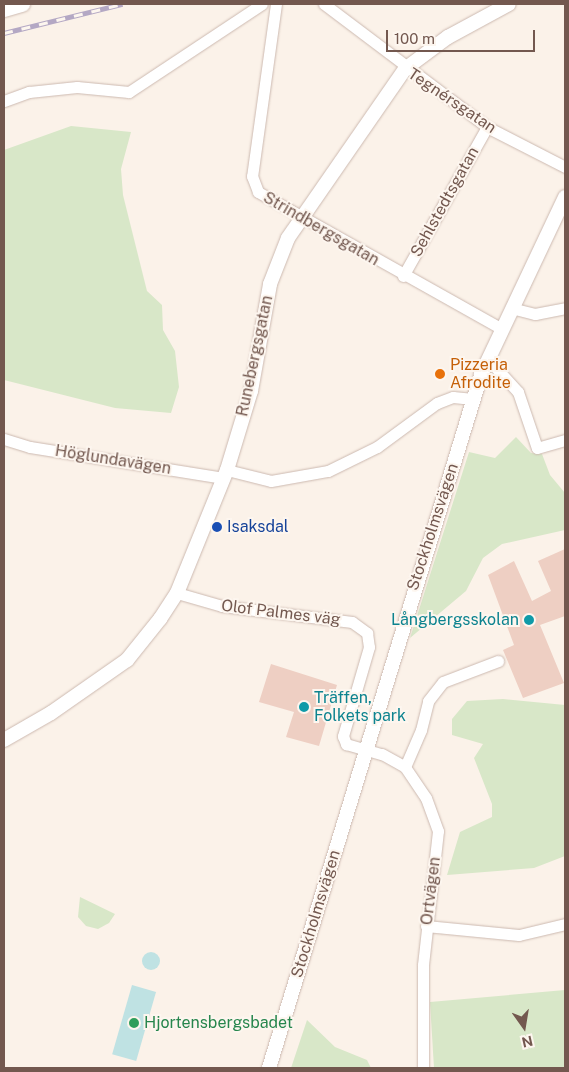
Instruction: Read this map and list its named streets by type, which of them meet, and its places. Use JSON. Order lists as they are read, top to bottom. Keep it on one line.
{"streets":{"street":["Tegnérsgatan","Sehlstedtsgatan","Strindbergsgatan","Runebergsgatan","Höglundavägen","Stockholmsvägen","Olof Palmes väg","Ortvägen"]},"crossings":[["Tegnérsgatan","Sehlstedtsgatan"],["Tegnérsgatan","Runebergsgatan"],["Sehlstedtsgatan","Strindbergsgatan"],["Strindbergsgatan","Runebergsgatan"],["Strindbergsgatan","Stockholmsvägen"],["Runebergsgatan","Höglundavägen"],["Runebergsgatan","Olof Palmes väg"],["Höglundavägen","Stockholmsvägen"],["Stockholmsvägen","Olof Palmes väg"]],"places":["Pizzeria Afrodite","Isaksdal","Långbergsskolan","Träffen, Folkets park","Hjortensbergsbadet"],"scale_bar":"100 m","north":"bottom"}
